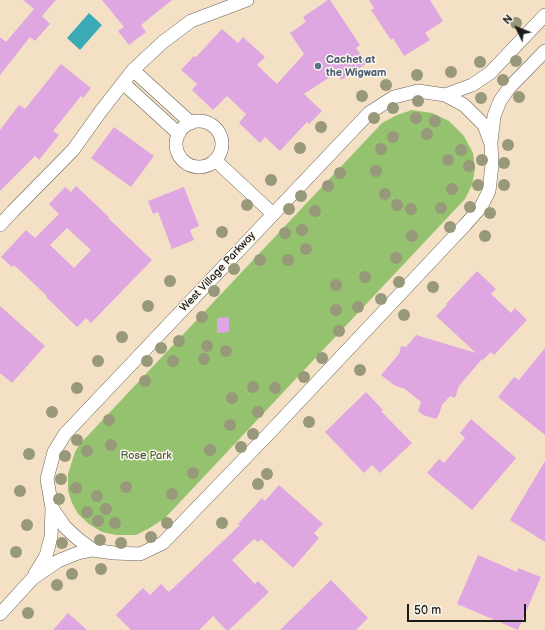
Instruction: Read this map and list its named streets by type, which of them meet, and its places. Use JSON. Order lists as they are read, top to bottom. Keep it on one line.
{"streets":{"street":["West Village Parkway"]},"parks":["Rose Park"],"places":["Cachet at the Wigwam"],"scale_bar":"50 m","north":"top left"}
